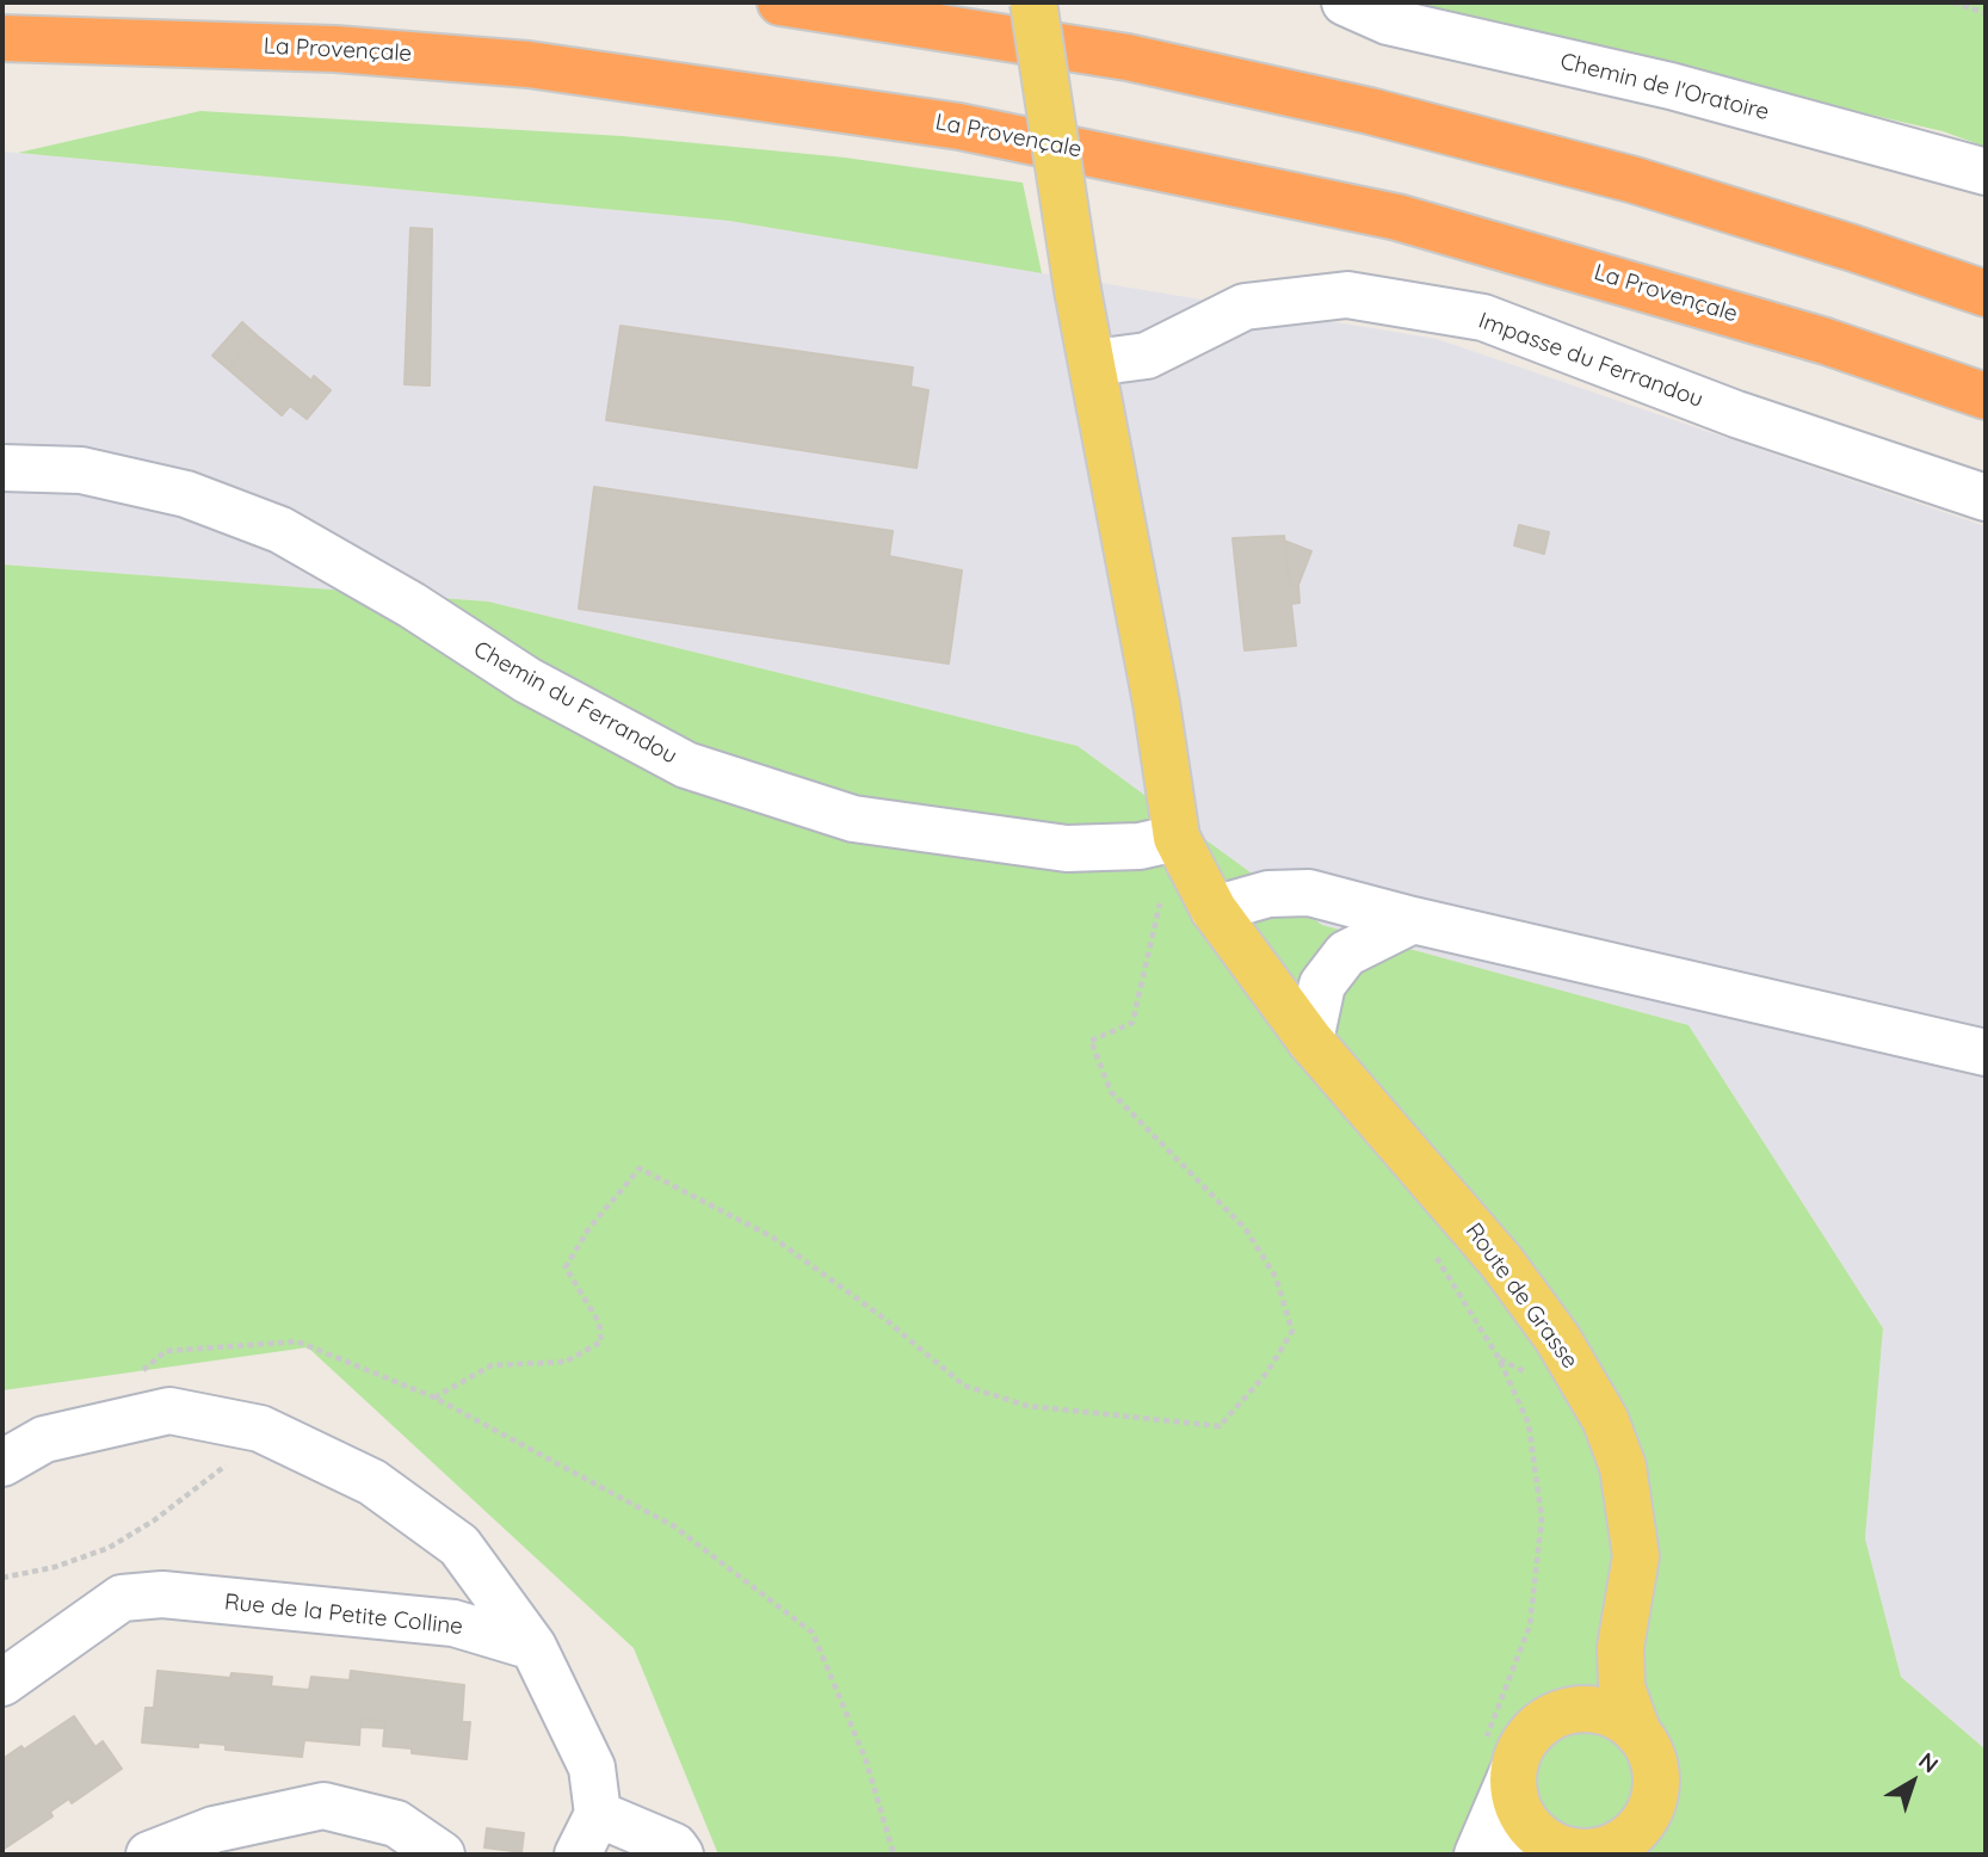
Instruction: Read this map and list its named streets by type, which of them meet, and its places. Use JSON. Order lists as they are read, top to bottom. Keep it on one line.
{"streets":{"highway":["La Provençale"],"main road":["Route de Grasse"],"street":["Chemin de l'Oratoire","Impasse du Ferrandou","Chemin du Ferrandou","Rue de la Petite Colline"]},"crossings":[["Impasse du Ferrandou","Route de Grasse"],["Chemin du Ferrandou","Route de Grasse"]],"north":"top right"}
